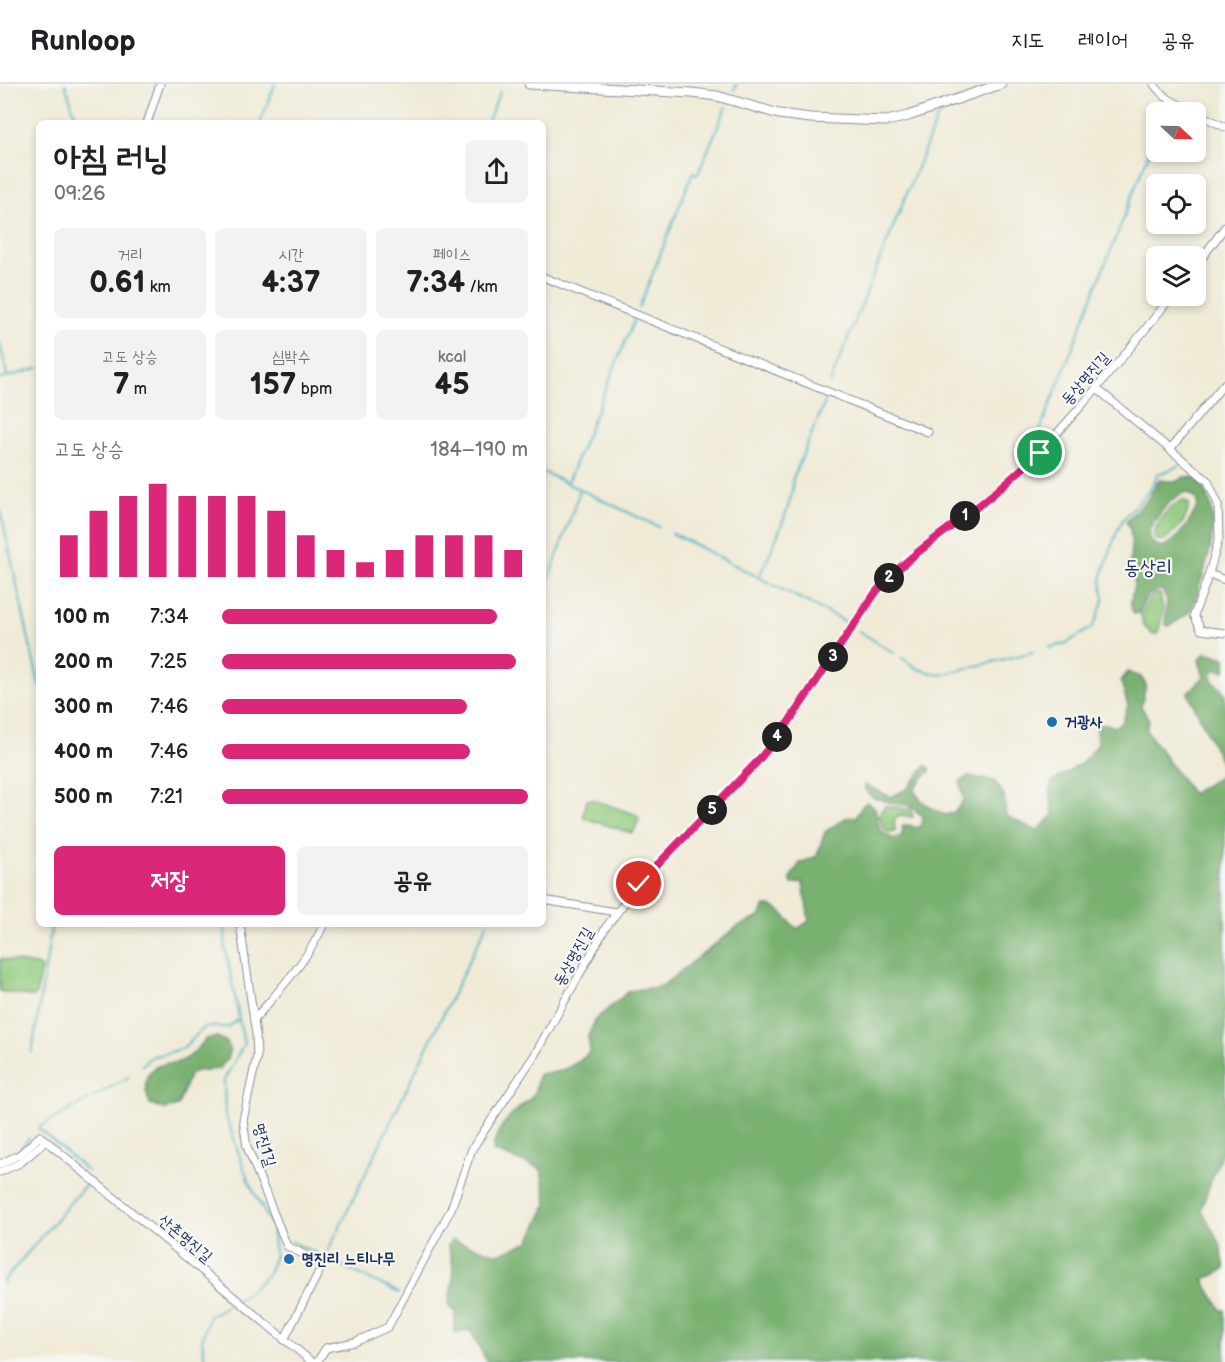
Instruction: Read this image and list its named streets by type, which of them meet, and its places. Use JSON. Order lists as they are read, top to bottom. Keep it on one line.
{"streets":{"street":["동상명진길","명진1길","산촌명진길"]},"crossings":[["명진1길","산촌명진길"]],"districts":["동상리"],"places":["거광사","명진리 느티나무"],"north":"right","page":{"header":"Runloop","nav":["지도","레이어","공유"],"heading":["아침 러닝","09:26"],"stats":[["거리","0.61 km"],["시간","4:37"],["페이스","7:34 /km"],["고도 상승","7 m"],["심박수","157 bpm"],["kcal","45"]],"chart":["고도 상승","184–190 m"],"pins":["1","2","3","4","5"],"list":[{"name":"100 m","note":"7:34"},{"name":"200 m","note":"7:25"},{"name":"300 m","note":"7:46"},{"name":"400 m","note":"7:46"},{"name":"500 m","note":"7:21"}],"buttons":["저장","공유"]}}
